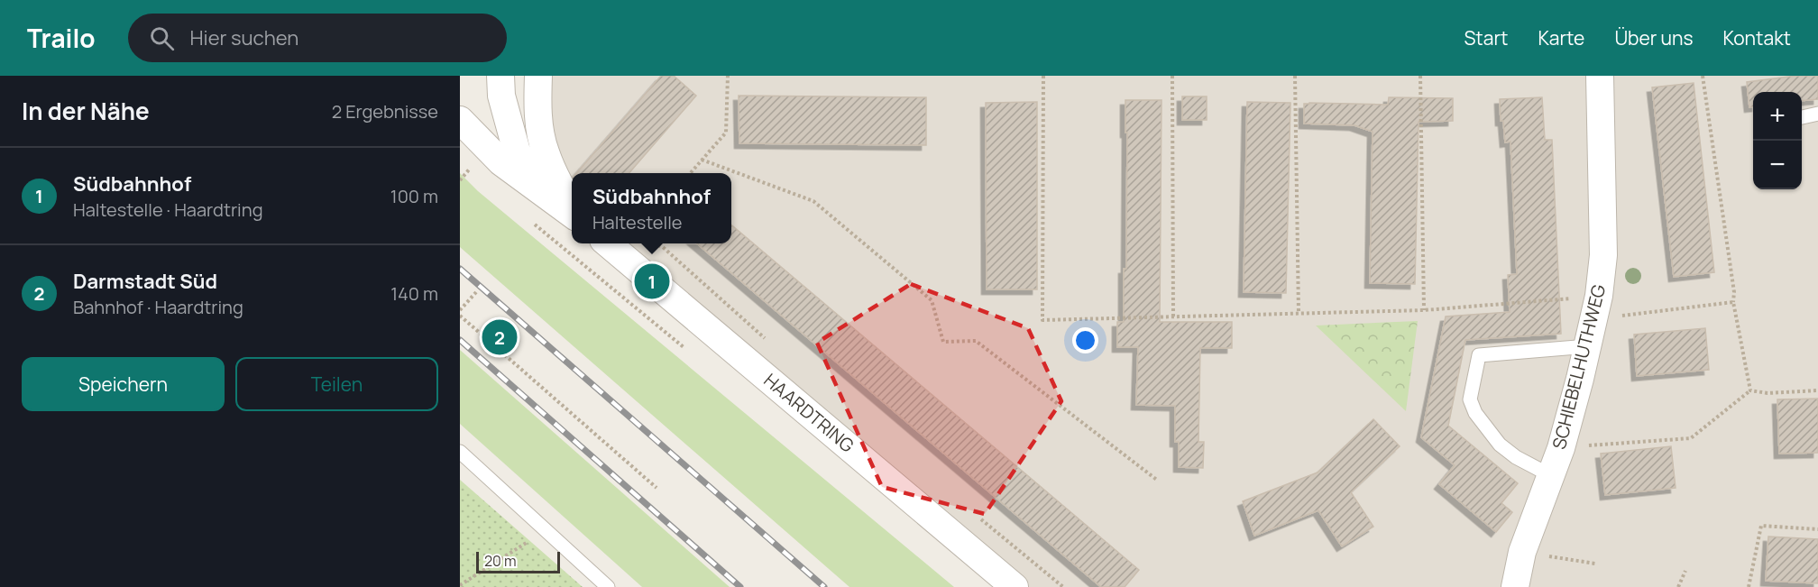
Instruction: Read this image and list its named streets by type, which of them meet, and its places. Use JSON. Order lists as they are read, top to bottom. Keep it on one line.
{"streets":{"street":["SCHIEBELHUTHWEG","HAARDTRING"]},"scale_bar":"20 m","page":{"header":"Trailo","search":"Hier suchen","nav":["Start","Karte","Über uns","Kontakt"],"heading":["In der Nähe","2 Ergebnisse"],"map_buttons":["+","−"],"list":[{"mark":"1","name":"Südbahnhof","note":"Haltestelle · Haardtring","value":"100 m"},{"mark":"2","name":"Darmstadt Süd","note":"Bahnhof · Haardtring","value":"140 m"}],"popup":["Südbahnhof","Haltestelle"],"pins":["1","2"],"buttons":["Speichern","Teilen"],"scale":"20 m"}}
